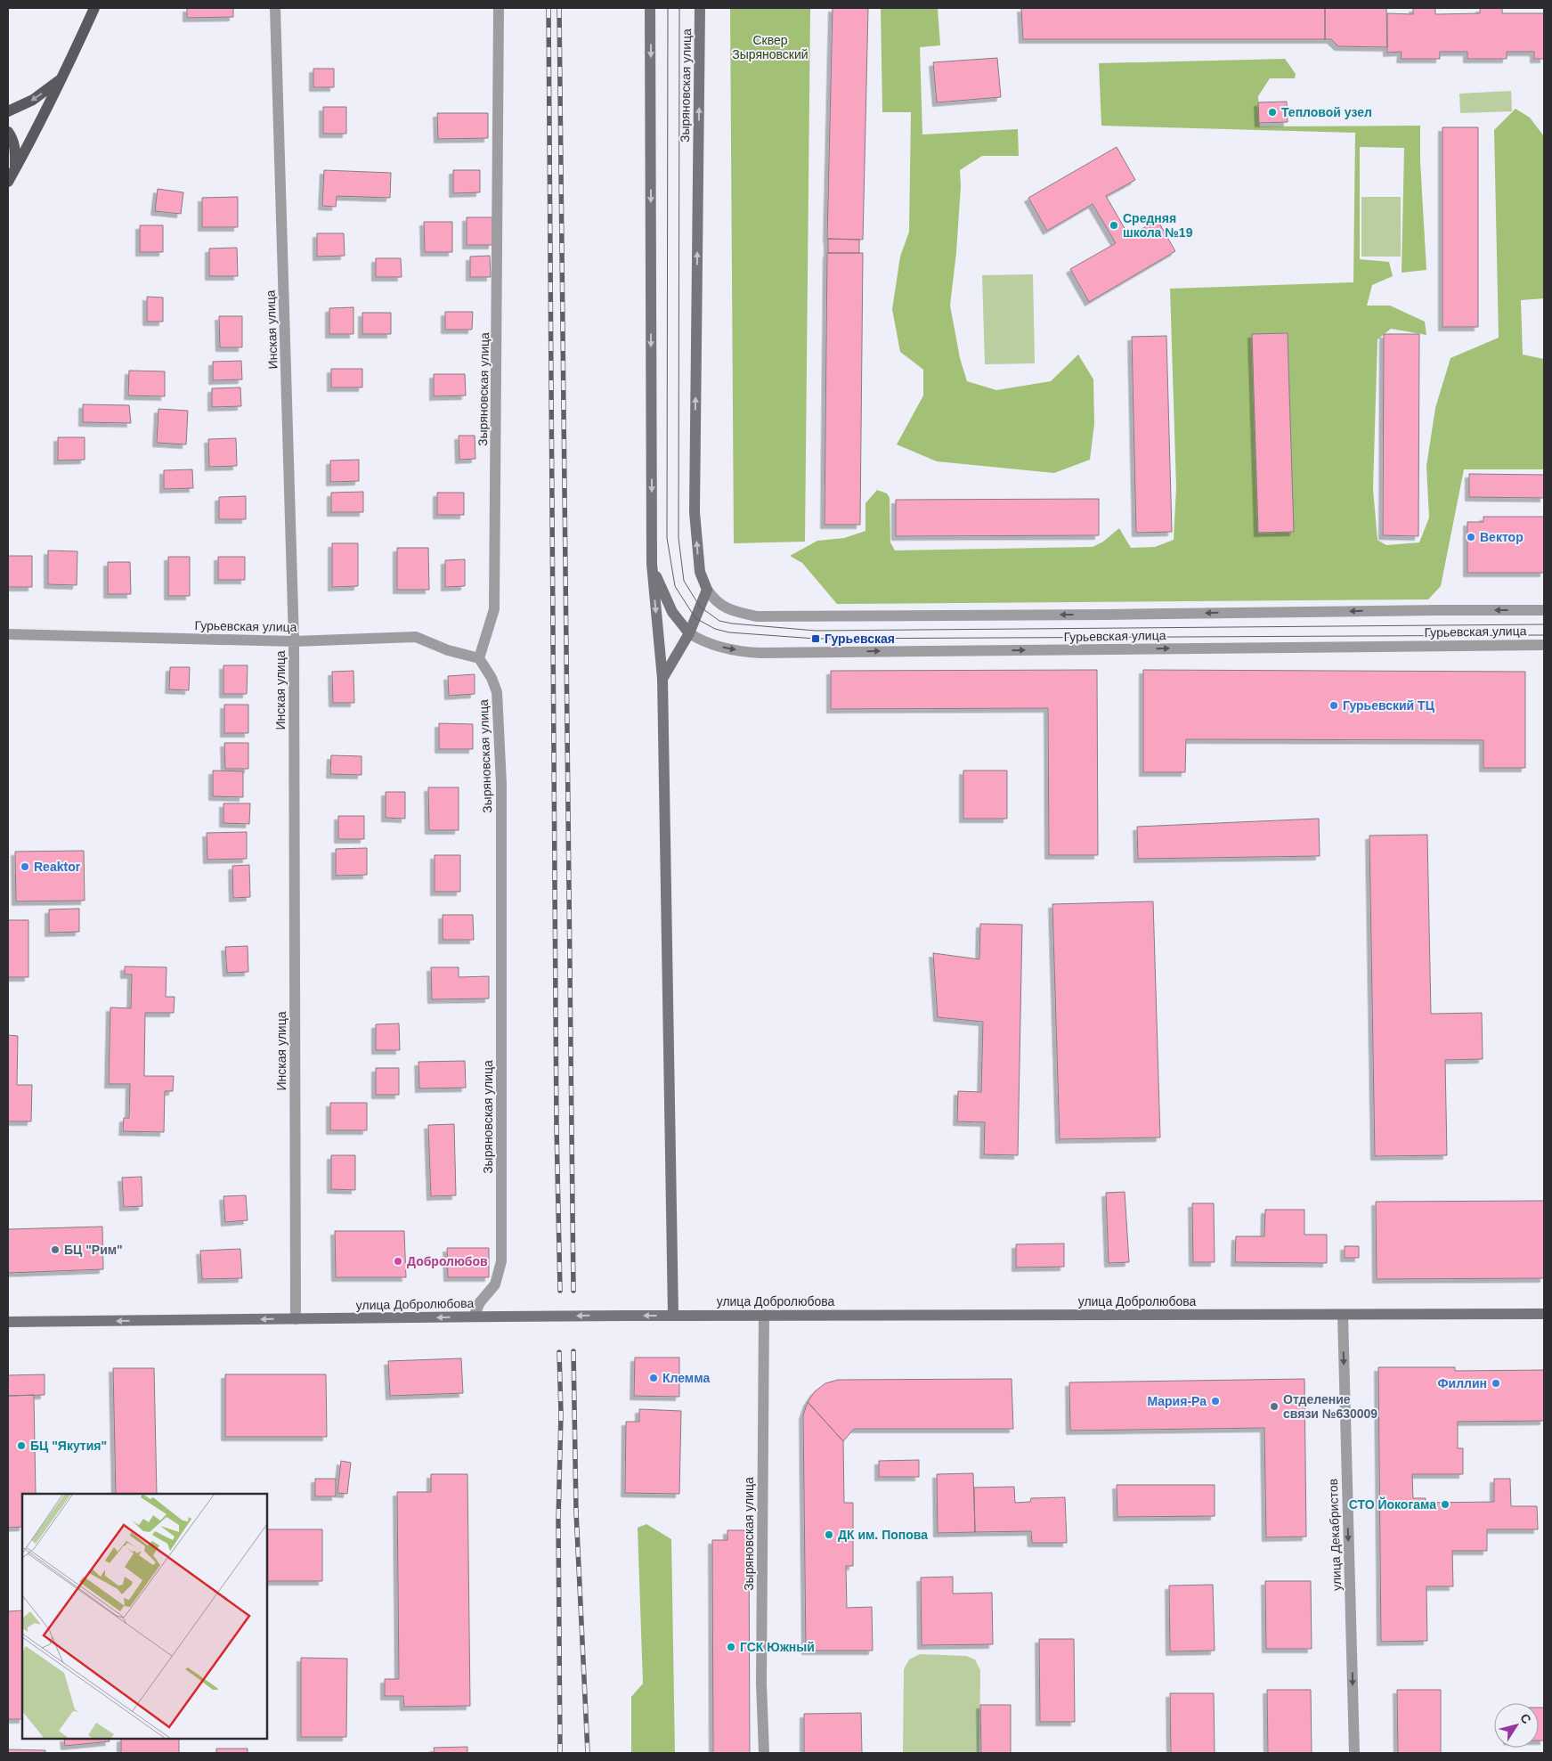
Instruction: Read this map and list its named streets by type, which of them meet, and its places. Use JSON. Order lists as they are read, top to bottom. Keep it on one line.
{"streets":{"main road":["Зыряновская улица","улица Добролюбова"],"street":["Инская улица","Гурьевская улица","улица Декабристов"]},"crossings":[["Зыряновская улица","Гурьевская улица"],["Зыряновская улица","улица Добролюбова"],["Инская улица","Гурьевская улица"],["Инская улица","улица Добролюбова"],["улица Добролюбова","улица Декабристов"]],"one_way":["улица Добролюбова","улица Декабристов"],"parks":["Cквер Зыряновский"],"places":{"other":["Тепловой узел","Средняя школа №19","Вектор","Гурьевский ТЦ","Reaktor","БЦ \"Рим\"","Добролюбов","Клемма","Филлин","Мария-Ра","Отделение связи №630009","БЦ \"Якутия\"","СТО Йокогама","ДК им. Попова","ГСК Южный"],"transit":["Гурьевская"]},"north":"top right"}
